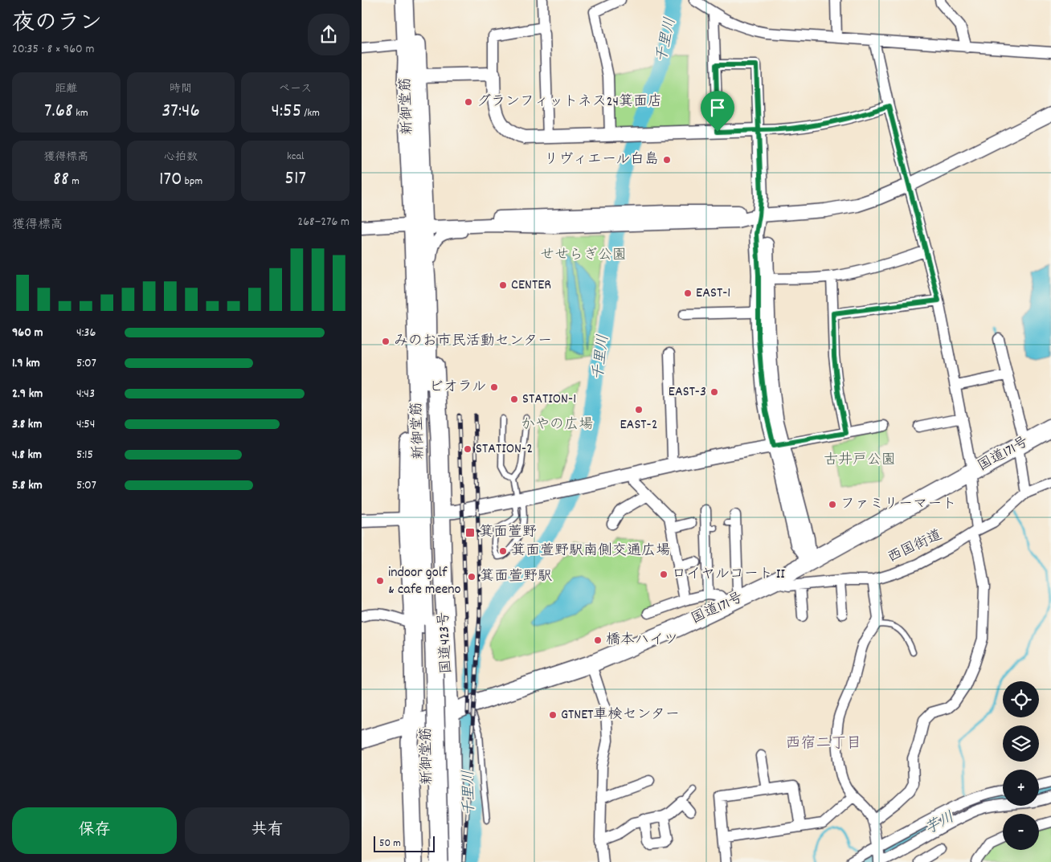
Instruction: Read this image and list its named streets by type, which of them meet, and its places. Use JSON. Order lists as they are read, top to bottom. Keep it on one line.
{"streets":{"highway":["新御堂筋","国道171号","国道423号"],"street":["西国街道"]},"crossings":[["新御堂筋","国道423号"],["国道171号","西国街道"],["国道171号","国道423号"]],"districts":["西宿二丁目"],"water":["千里川","芋川"],"parks":["せせらぎ公園","かやの広場","古井戸公園"],"places":{"other":["グランフィットネス24箕面店","リヴィエール白島","CENTER","EAST-1","みのお市民活動センター","ビオラル","EAST-3","STATION-1","EAST-2","STATION-2","ファミリーマート","箕面萱野駅南側交通広場","ロイヤルコート II","箕面萱野駅","indoor golf & cafe meeno","橋本ハイツ","GTNET車検センター"],"transit":["箕面萱野"]},"scale_bar":"50 m","page":{"heading":["夜のラン","20:35 · 8 × 960 m"],"stats":[["距離","7.68 km"],["時間","37:46"],["ペース","4:55 /km"],["獲得標高","88 m"],["心拍数","170 bpm"],["kcal","517"]],"chart":["獲得標高","268–276 m"],"list":[{"name":"960 m","note":"4:36"},{"name":"1.9 km","note":"5:07"},{"name":"2.9 km","note":"4:43"},{"name":"3.8 km","note":"4:54"},{"name":"4.8 km","note":"5:15"},{"name":"5.8 km","note":"5:07"}],"map_buttons":["+","−"],"buttons":["保存","共有"],"scale":"50 m"}}
